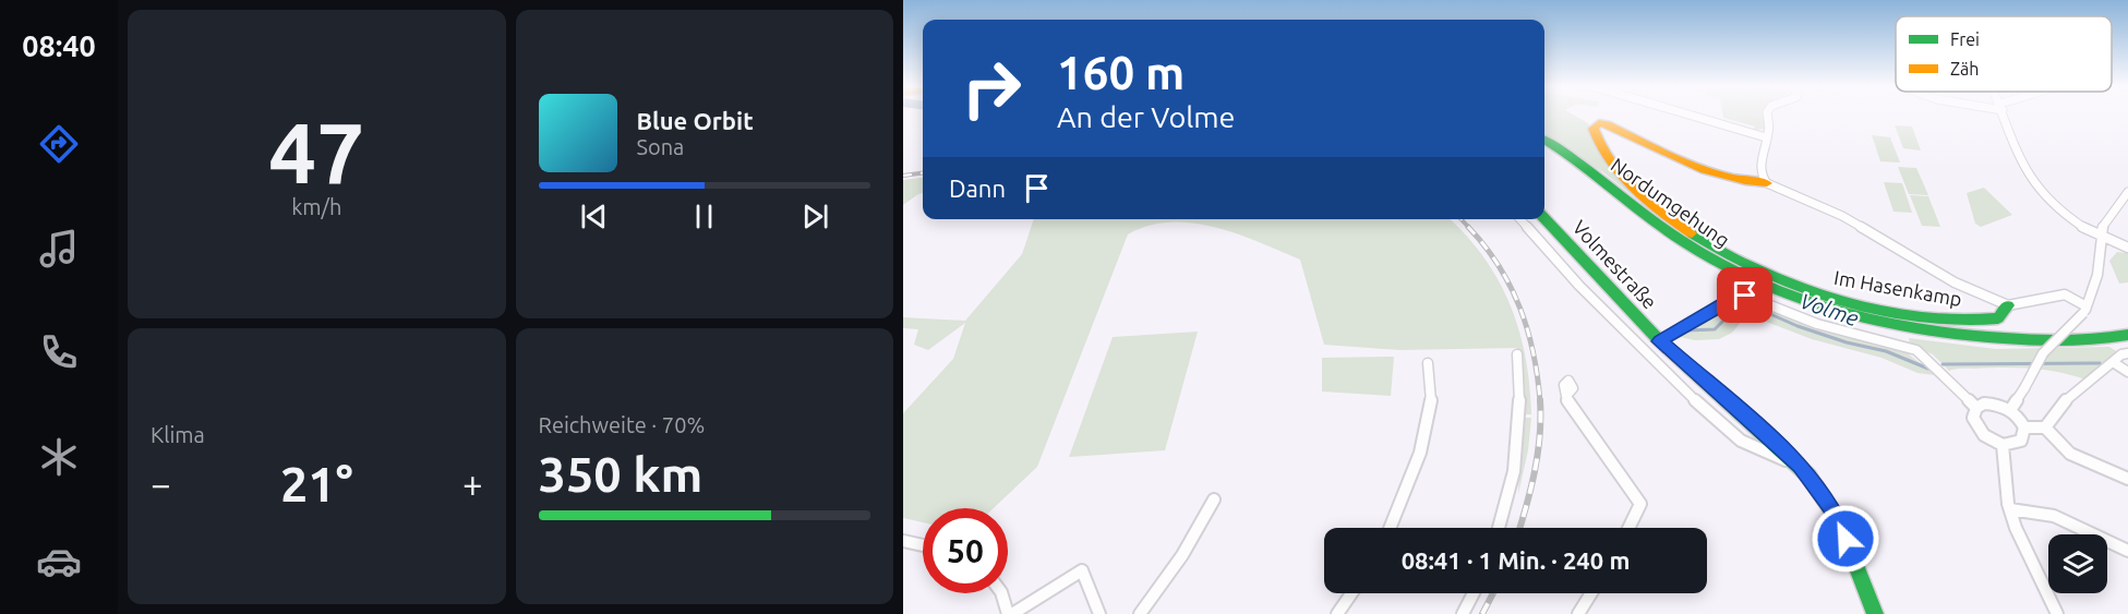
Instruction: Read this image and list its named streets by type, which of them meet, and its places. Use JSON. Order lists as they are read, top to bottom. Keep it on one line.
{"streets":{"main road":["Nordumgehung","Volmestraße","Im Hasenkamp"]},"water":["Volme"],"legend":["Frei","Zäh"],"page":{"tabs":"08:40","tile":[["47","km/h"],"Klima",["Reichweite · 70%","350 km"]],"turn":["160 m","An der Volme"],"song":["Blue Orbit","Sona"],"then":"Dann","heat":["−","21°","+"],"limit":"50","trip":"08:41 · 1 Min. · 240 m"}}
